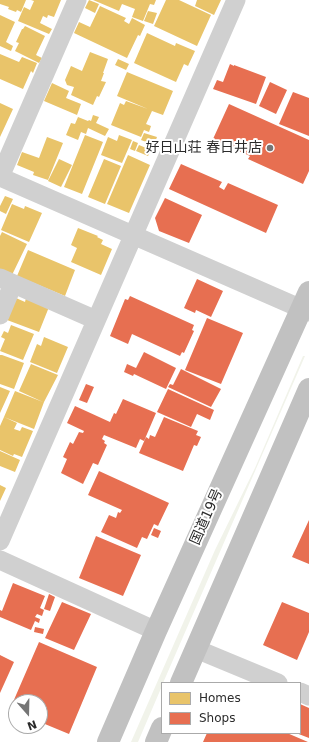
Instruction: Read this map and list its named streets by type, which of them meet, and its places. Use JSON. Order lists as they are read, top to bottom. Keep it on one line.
{"streets":{"highway":["国道19号"]},"places":["好日山荘 春日井店"],"legend":["Homes","Shops"],"north":"bottom"}
